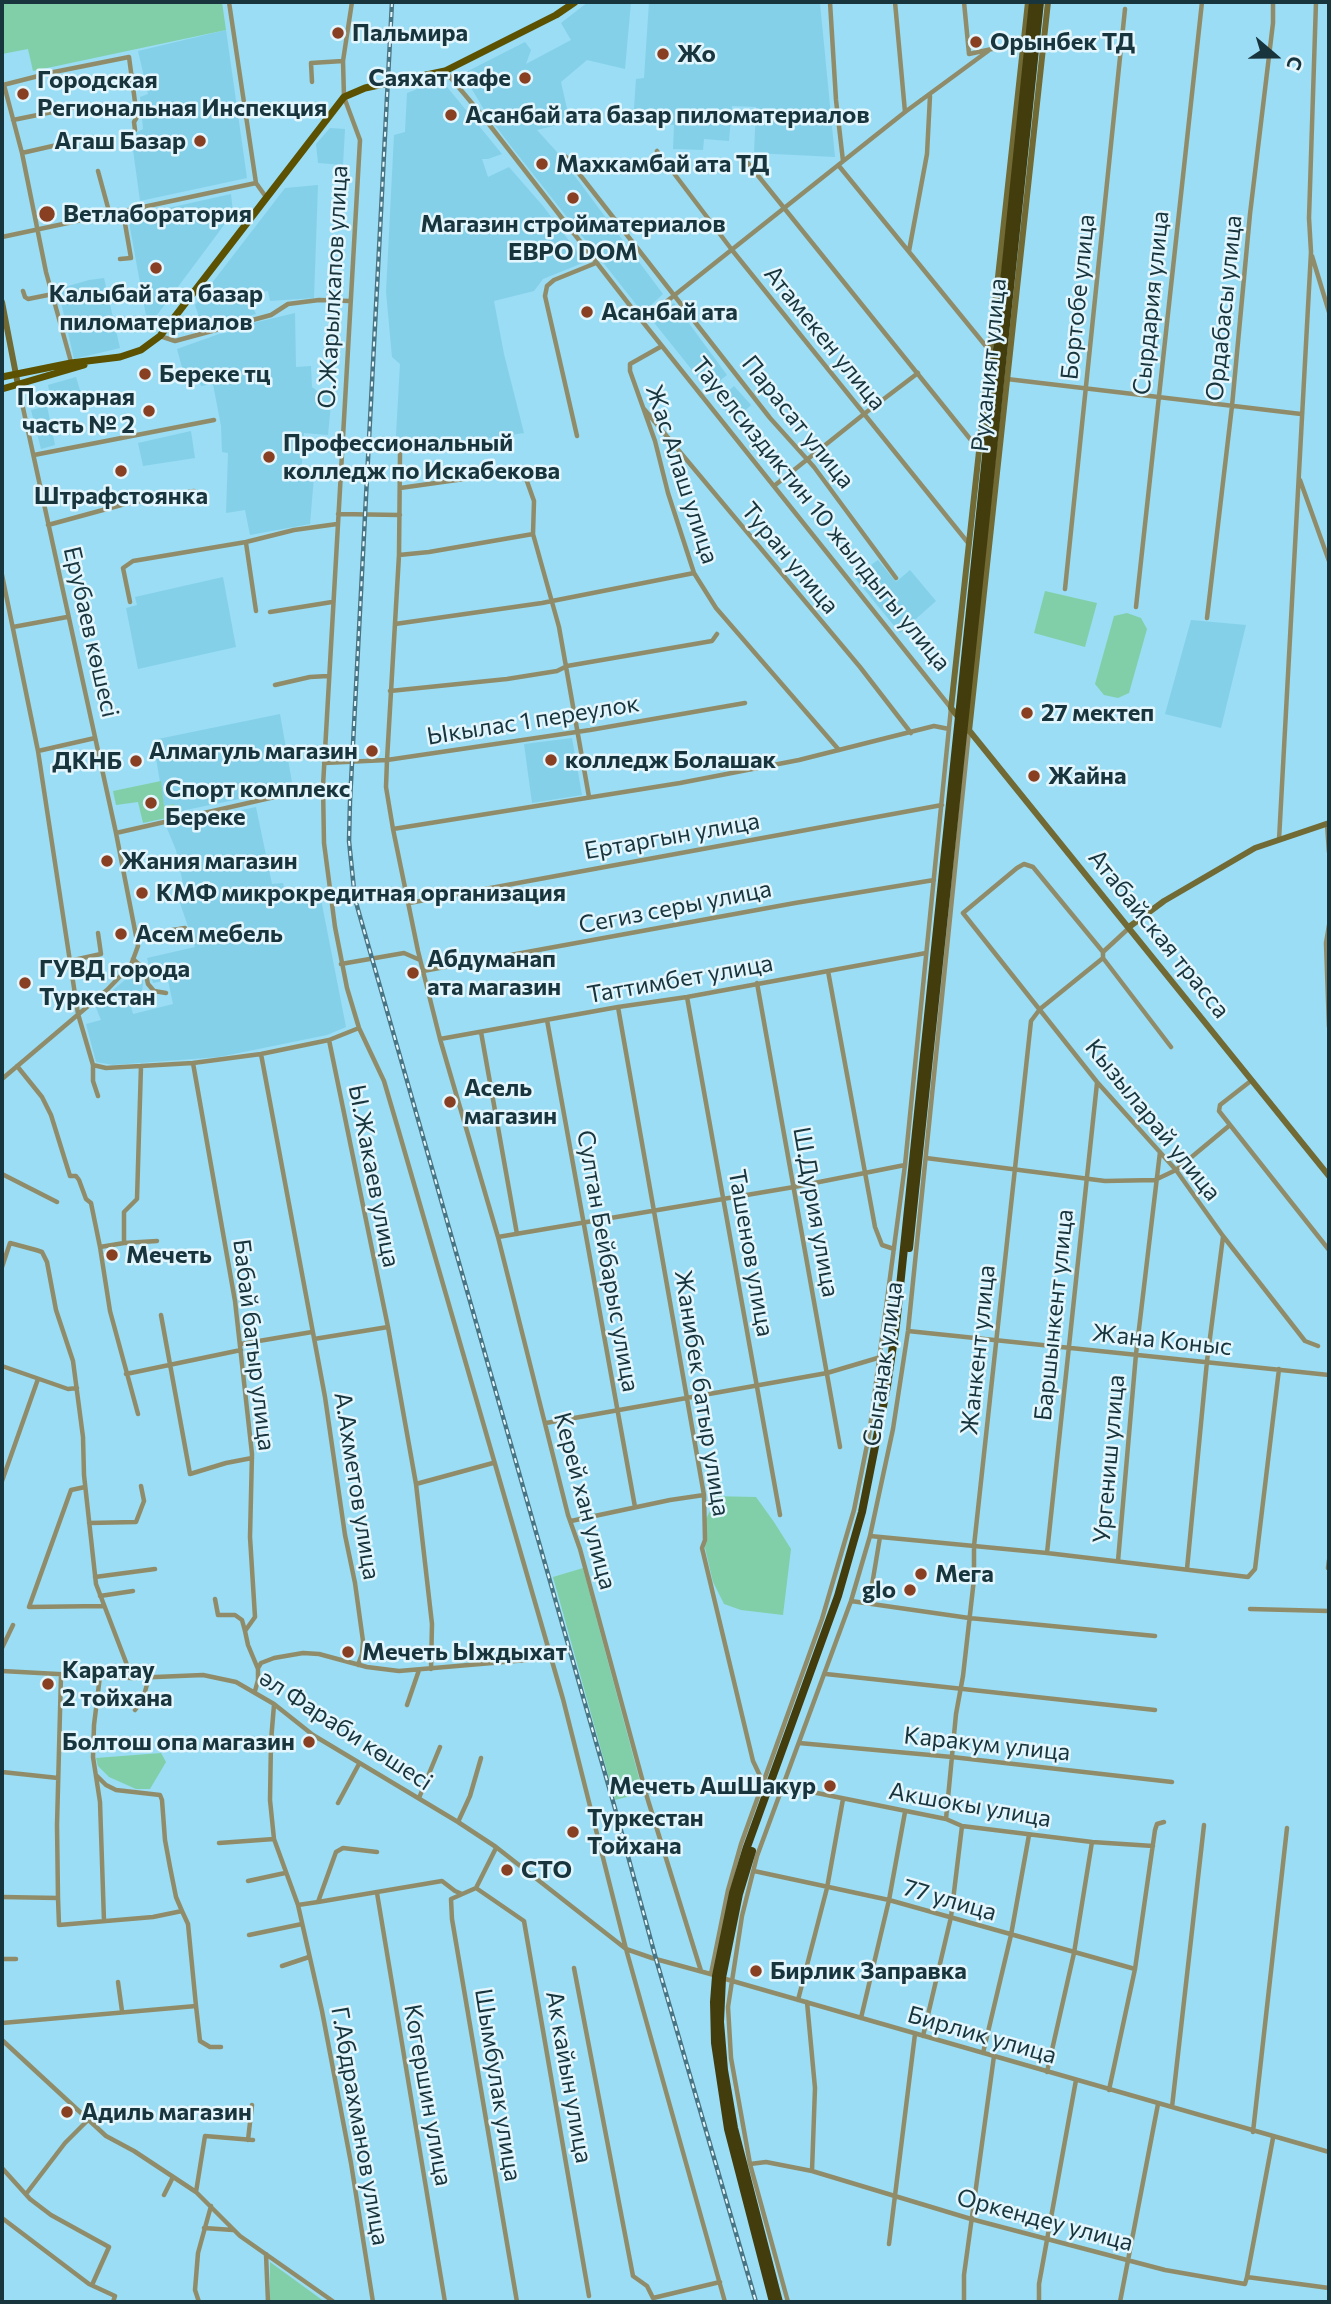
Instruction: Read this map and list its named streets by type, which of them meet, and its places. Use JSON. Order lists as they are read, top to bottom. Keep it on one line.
{"streets":{"main road":["Руханият улица","Тауелсиздиктин 10 жылдыгы улица","Ерубаев көшесі","Атабайская трасса"],"street":["О.Жарылкапов улица","Бортобе улица","Сырдария улица","Ордабасы улица","Атамекен улица","Парасат улица","Жас Алаш улица","Туран улица","Ыкылас 1 переулок","Ертаргын улица","Сегиз серы улица","Таттимбет улица","Кызыларай улица","Ы.Жакаев улица","Ш.Дурия улица","Ташенов улица","Султан Бейбарыс улица","Баршынкент улица","Жана Коныс","Бабай батыр улица","Жанкент улица","Сыганак улица","Жанибек батыр улица","Ургениш улица","А.Ахметов улица","Керей хан улица","әл Фараби көшесі","Каракум улица","Акшокы улица","77 улица","Бирлик улица","Ак кайын улица","Шымбулак улица","Когершин улица","Г.Абдрахманов улица","Оркендеу улица"]},"crossings":[["О.Жарылкапов улица","Ыкылас 1 переулок"],["О.Жарылкапов улица","әл Фараби көшесі"],["О.Жарылкапов улица","Бирлик улица"],["Атамекен улица","Руханият улица"],["Руханият улица","Тауелсиздиктин 10 жылдыгы улица"],["Руханият улица","Атабайская трасса"],["Руханият улица","Сыганак улица"],["Жас Алаш улица","Тауелсиздиктин 10 жылдыгы улица"],["Жас Алаш улица","Туран улица"],["Тауелсиздиктин 10 жылдыгы улица","Атабайская трасса"],["Тауелсиздиктин 10 жылдыгы улица","Сыганак улица"],["Ыкылас 1 переулок","Керей хан улица"],["Ертаргын улица","Керей хан улица"],["Сегиз серы улица","Керей хан улица"],["Атабайская трасса","Сыганак улица"],["Таттимбет улица","Ш.Дурия улица"],["Таттимбет улица","Ташенов улица"],["Таттимбет улица","Султан Бейбарыс улица"],["Таттимбет улица","Жанибек батыр улица"],["Таттимбет улица","Керей хан улица"],["Кызыларай улица","Баршынкент улица"],["Кызыларай улица","Жанкент улица"],["Кызыларай улица","Ургениш улица"],["Баршынкент улица","Жана Коныс"],["Жана Коныс","Жанкент улица"],["Жана Коныс","Сыганак улица"],["Жана Коныс","Ургениш улица"],["Жанкент улица","Каракум улица"],["Жанкент улица","Акшокы улица"],["Сыганак улица","Каракум улица"],["Сыганак улица","Акшокы улица"],["Сыганак улица","77 улица"],["Сыганак улица","Бирлик улица"],["Сыганак улица","Оркендеу улица"],["Керей хан улица","Бирлик улица"],["әл Фараби көшесі","Бирлик улица"],["әл Фараби көшесі","Г.Абдрахманов улица"]],"places":["Пальмира","Орынбек ТД","Жо","Саяхат кафе","Городская Региональная Инспекция","Асанбай ата базар пиломатериалов","Агаш Базар","Махкамбай ата ТД","Магазин стройматериалов ЕВРО DOM","Ветлаборатория","Калыбай ата базар пиломатериалов","Асанбай ата","Береке тц","Пожарная часть № 2","Профессиональный колледж по Искабекова","Штрафстоянка","27 мектеп","Алмагуль магазин","колледж Болашак","ДКНБ","Жайна","Спорт комплекс Береке","Жания магазин","КМФ микрокредитная организация","Асем мебель","Абдуманап ата магазин","ГУВД города Туркестан","Асель магазин","Мечеть","Мега","glo","Мечеть Ыждыхат","Каратау 2 тойхана","Болтош опа магазин","Мечеть АшШакур","Туркестан Тойхана","СТО","Бирлик Заправка","Адиль магазин"],"north":"right"}
